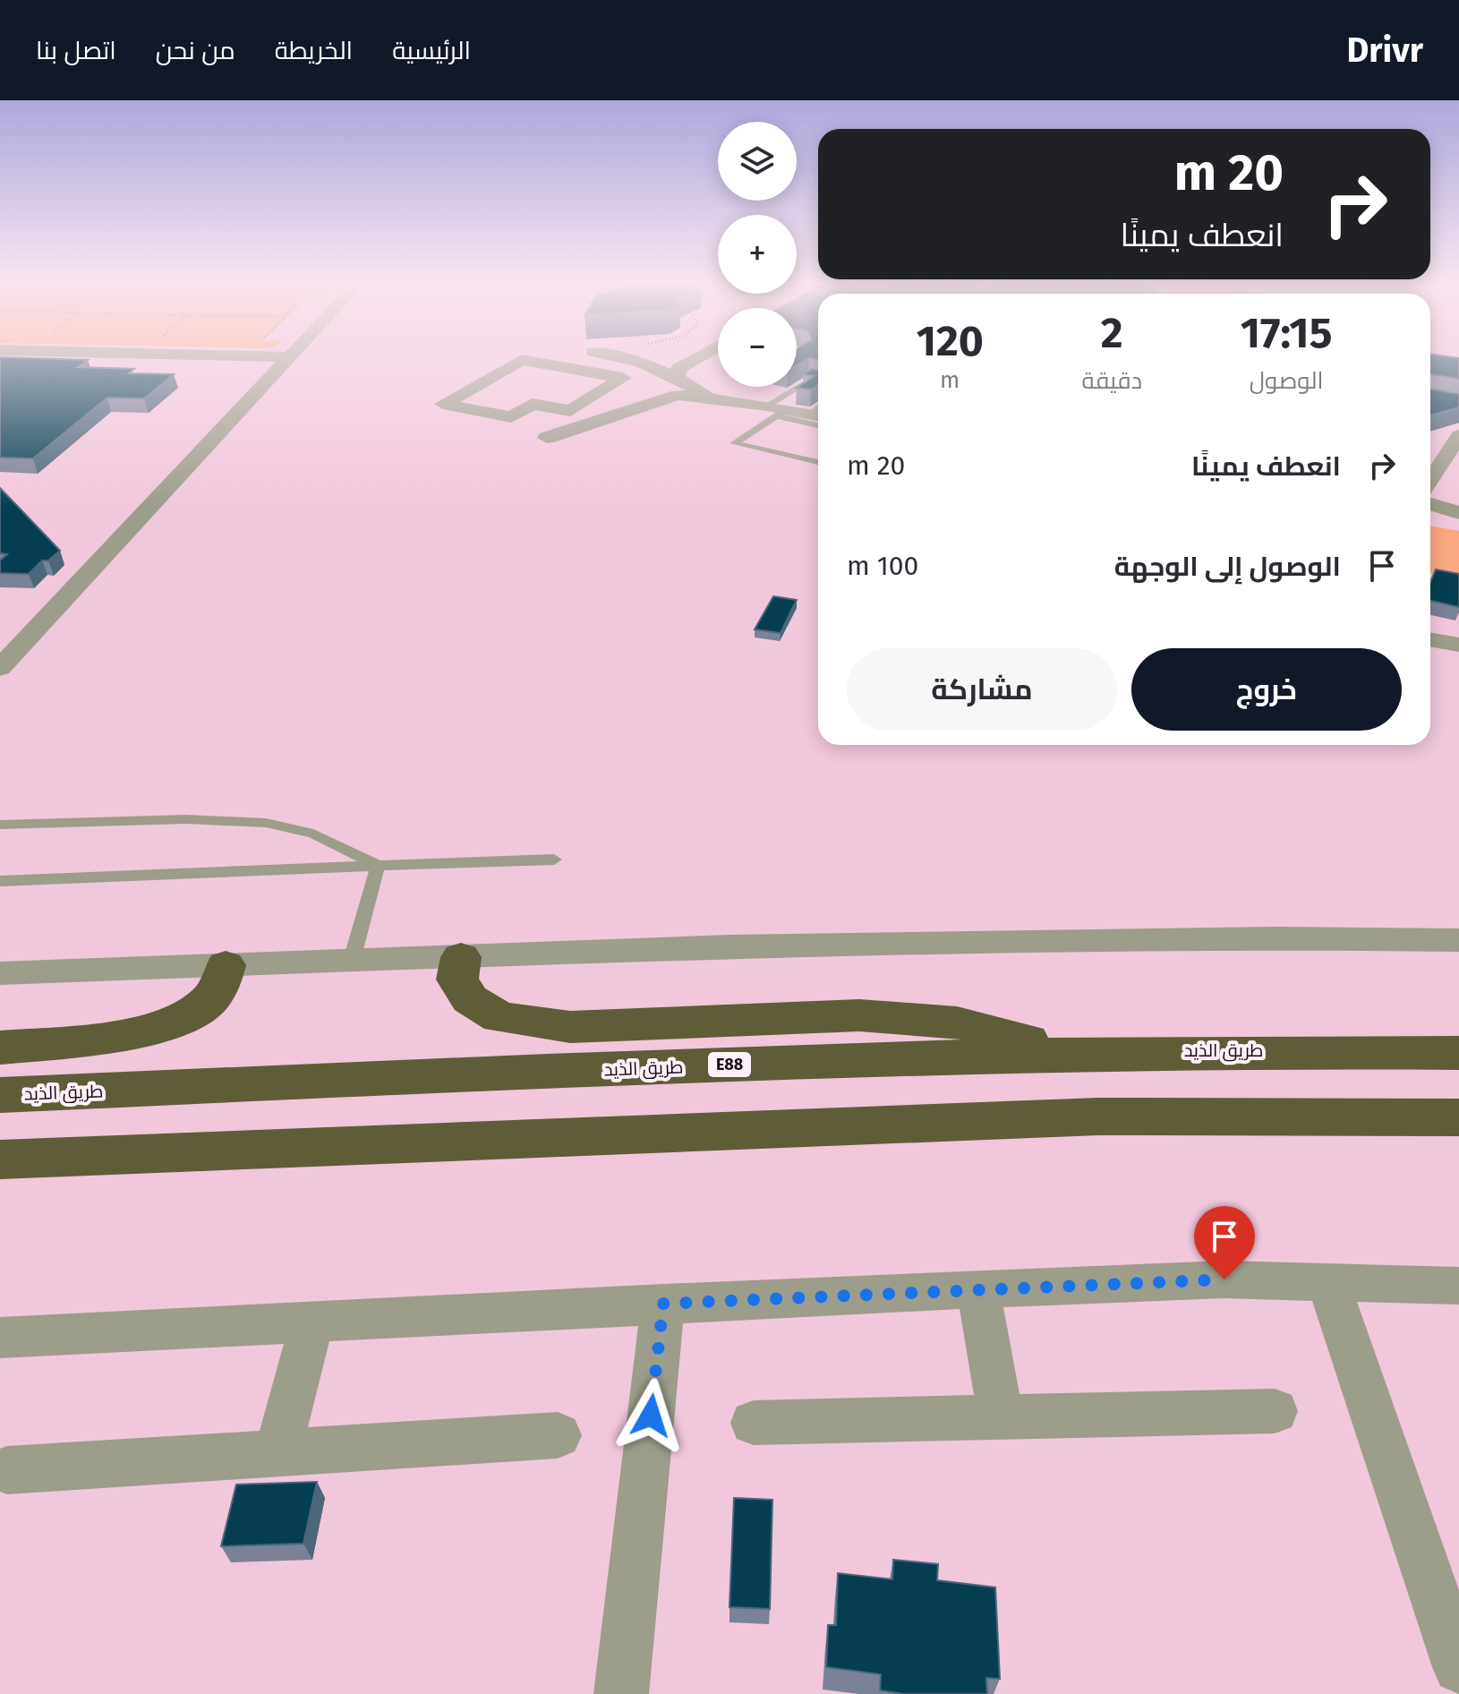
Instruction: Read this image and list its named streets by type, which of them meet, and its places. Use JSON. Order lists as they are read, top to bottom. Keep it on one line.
{"streets":{"highway":["طريق الذيد","E88"]},"page":{"header":"Drivr","nav":["الرئيسية","الخريطة","من نحن","اتصل بنا"],"map_buttons":["+","−"],"turn":["20 m","انعطف يمينًا"],"eta":["17:15","الوصول","2","دقيقة","120","m"],"list":[{"name":"انعطف يمينًا","value":"20 m"},{"name":"الوصول إلى الوجهة","value":"100 m"}],"buttons":["خروج","مشاركة"]}}
